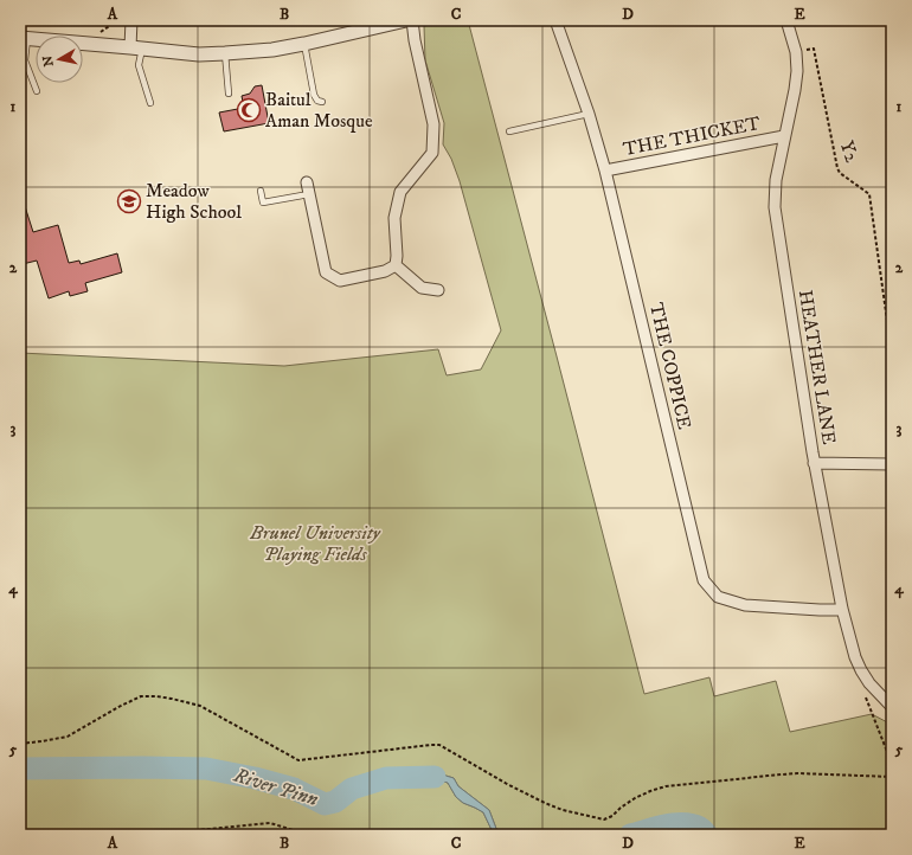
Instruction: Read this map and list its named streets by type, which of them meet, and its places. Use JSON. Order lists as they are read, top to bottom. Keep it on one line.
{"streets":{"street":["THE THICKET","THE COPPICE","HEATHER LANE"],"path":["Y2"]},"crossings":[["THE THICKET","THE COPPICE"],["THE THICKET","HEATHER LANE"],["Y2","HEATHER LANE"],["THE COPPICE","HEATHER LANE"]],"water":["River Pinn"],"parks":["Brunel University Playing Fields"],"places":{"mosque":["Baitul Aman Mosque"],"school or university":["Meadow High School"]},"north":"left","grid":{"columns":["A","B","C","D","E"],"rows":["1","2","3","4","5"]}}
